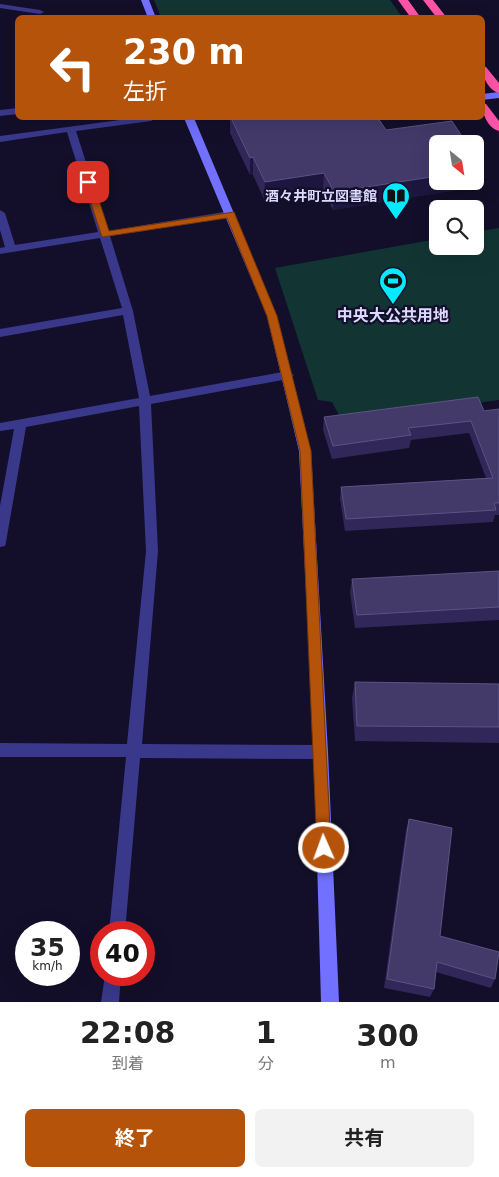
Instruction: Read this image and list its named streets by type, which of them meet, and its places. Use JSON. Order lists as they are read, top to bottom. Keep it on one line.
{"places":{"library":["酒々井町立図書館"],"sports":["中央大公共用地"]},"north":"bottom right","page":{"turn":["230 m","左折"],"speed":"35 km/h","limit":"40","eta":["22:08","到着","1","分","300","m"],"buttons":["終了","共有"]}}
